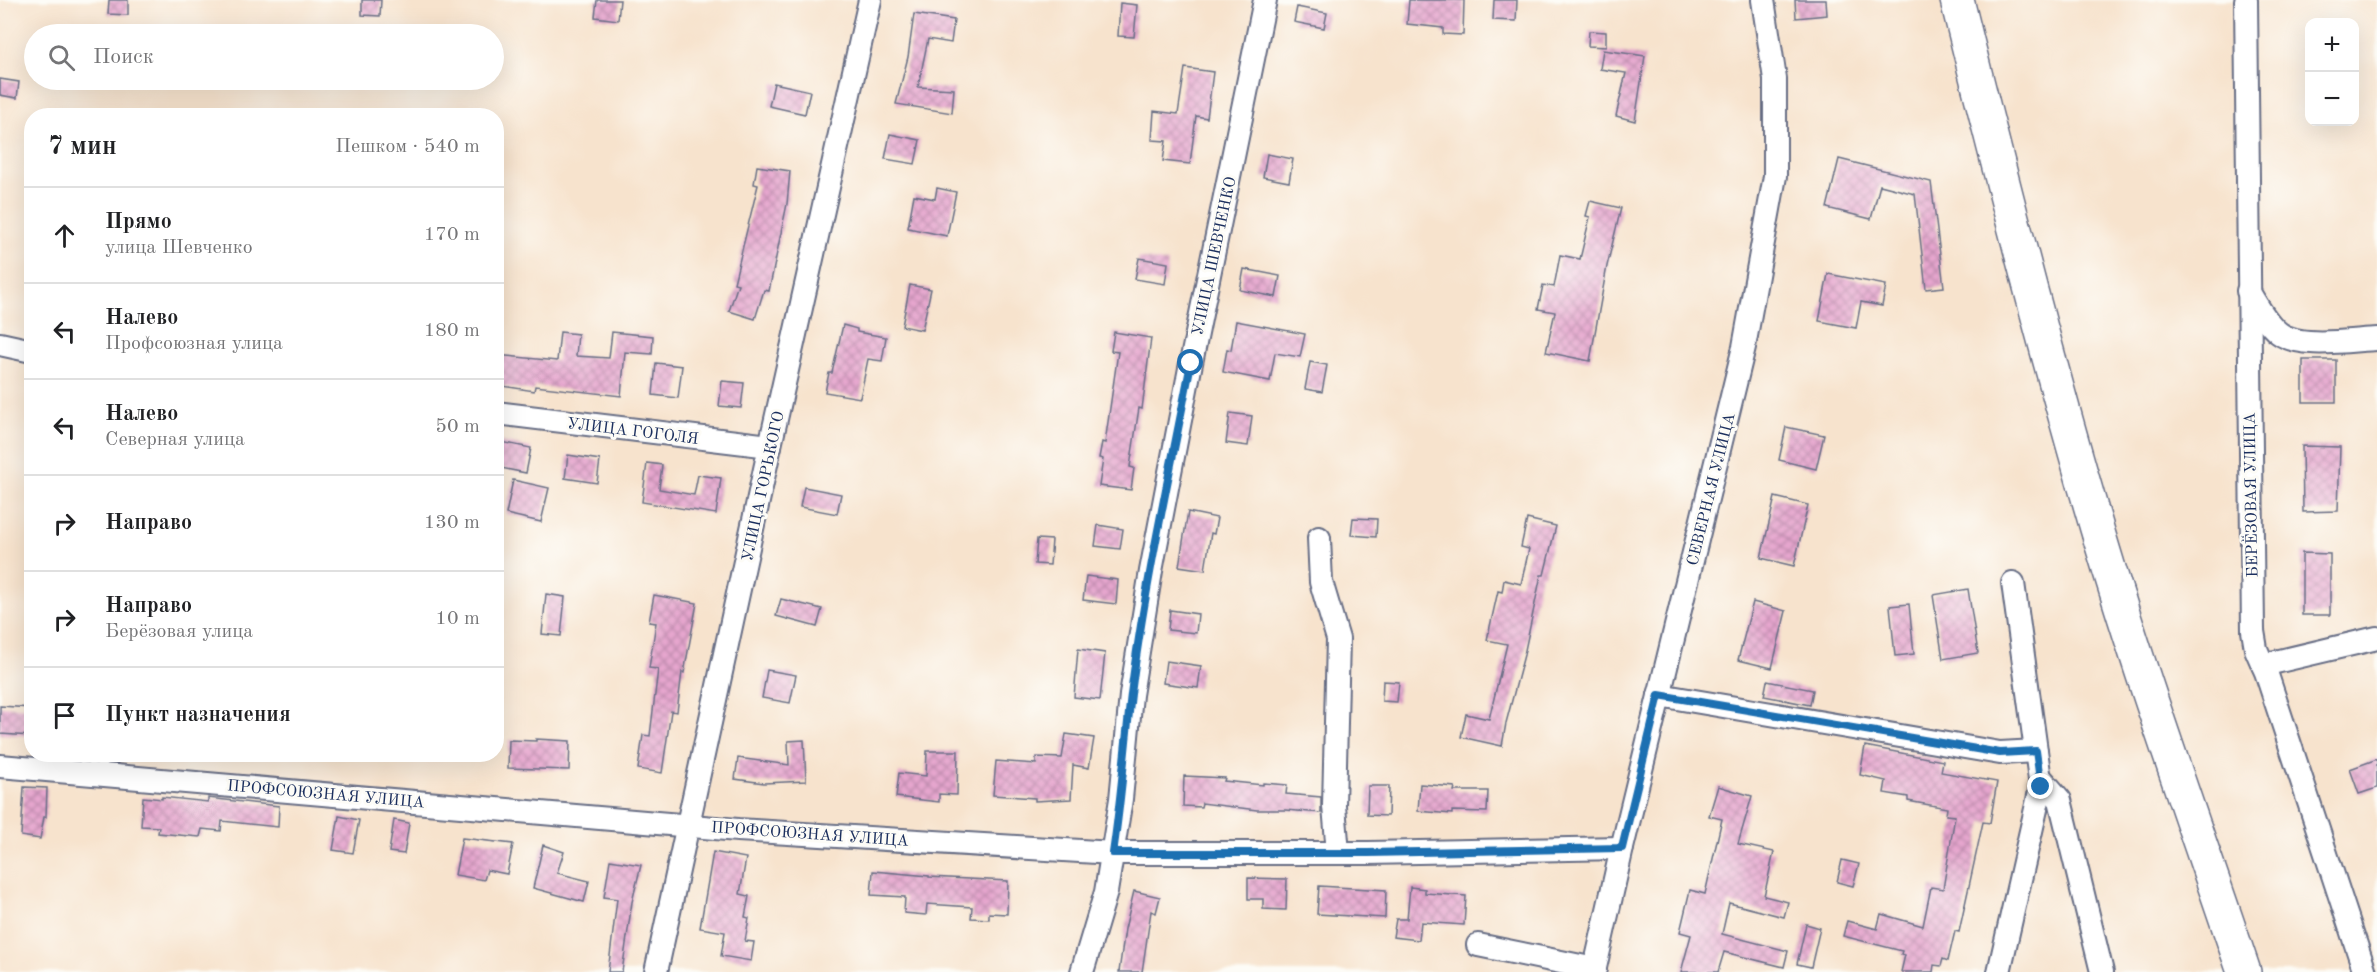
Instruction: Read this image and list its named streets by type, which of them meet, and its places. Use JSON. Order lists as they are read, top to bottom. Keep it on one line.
{"streets":{"street":["УЛИЦА ШЕВЧЕНКО","УЛИЦА ГОГОЛЯ","УЛИЦА ГОРЬКОГО","СЕВЕРНАЯ УЛИЦА","БЕРЁЗОВАЯ УЛИЦА","ПРОФСОЮЗНАЯ УЛИЦА"]},"crossings":[["УЛИЦА ШЕВЧЕНКО","ПРОФСОЮЗНАЯ УЛИЦА"],["УЛИЦА ГОГОЛЯ","УЛИЦА ГОРЬКОГО"],["УЛИЦА ГОРЬКОГО","ПРОФСОЮЗНАЯ УЛИЦА"],["СЕВЕРНАЯ УЛИЦА","ПРОФСОЮЗНАЯ УЛИЦА"]],"page":{"map_buttons":["+","−"],"search":"Поиск","heading":["7 мин","Пешком · 540 m"],"list":[["Прямо","улица Шевченко","170 m"],["Налево","Профсоюзная улица","180 m"],["Налево","Северная улица","50 m"],["Направо","130 m"],["Направо","Берёзовая улица","10 m"],"Пункт назначения"]}}
